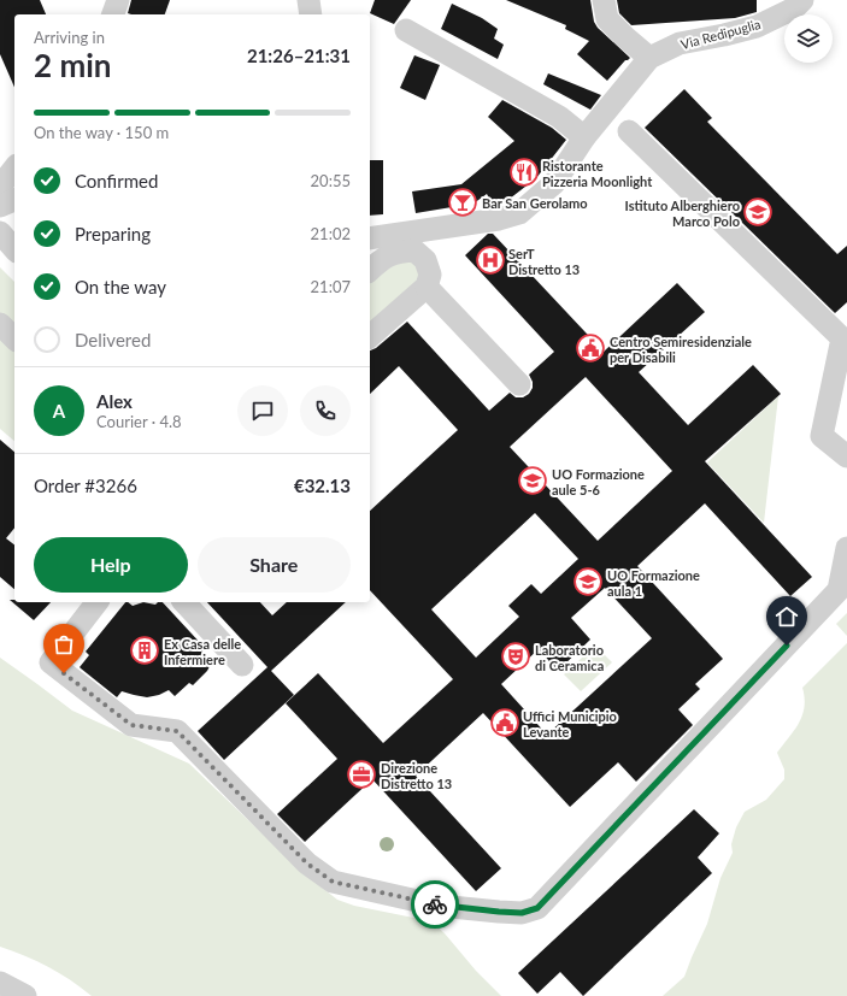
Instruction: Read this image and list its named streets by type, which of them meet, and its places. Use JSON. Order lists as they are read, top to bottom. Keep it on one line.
{"streets":{"street":["Via Redipuglia"]},"places":{"restaurant":["Ristorante Pizzeria Moonlight"],"bar":["Bar San Gerolamo"],"school or university":["Istituto Alberghiero Marco Polo","UO Formazione aule 5-6","UO Formazione aula 1"],"hospital":["SerT Distretto 13"],"public building":["Centro Semiresidenziale per Disabili","Uffici Municipio Levante"],"building":["Ex Casa delle Infermiere"],"theatre":["Laboratorio di Ceramica"],"office":["Direzione Distretto 13"]},"page":{"heading":["2 min","Arriving in","21:26–21:31"],"panel":["Alex","Courier · 4.8","Order #3266","€32.13"],"bar":"On the way · 150 m","list":[["Confirmed","20:55"],["Preparing","21:02"],["On the way","21:07"],"Delivered"],"round":"A","buttons":["Help","Share"]}}
